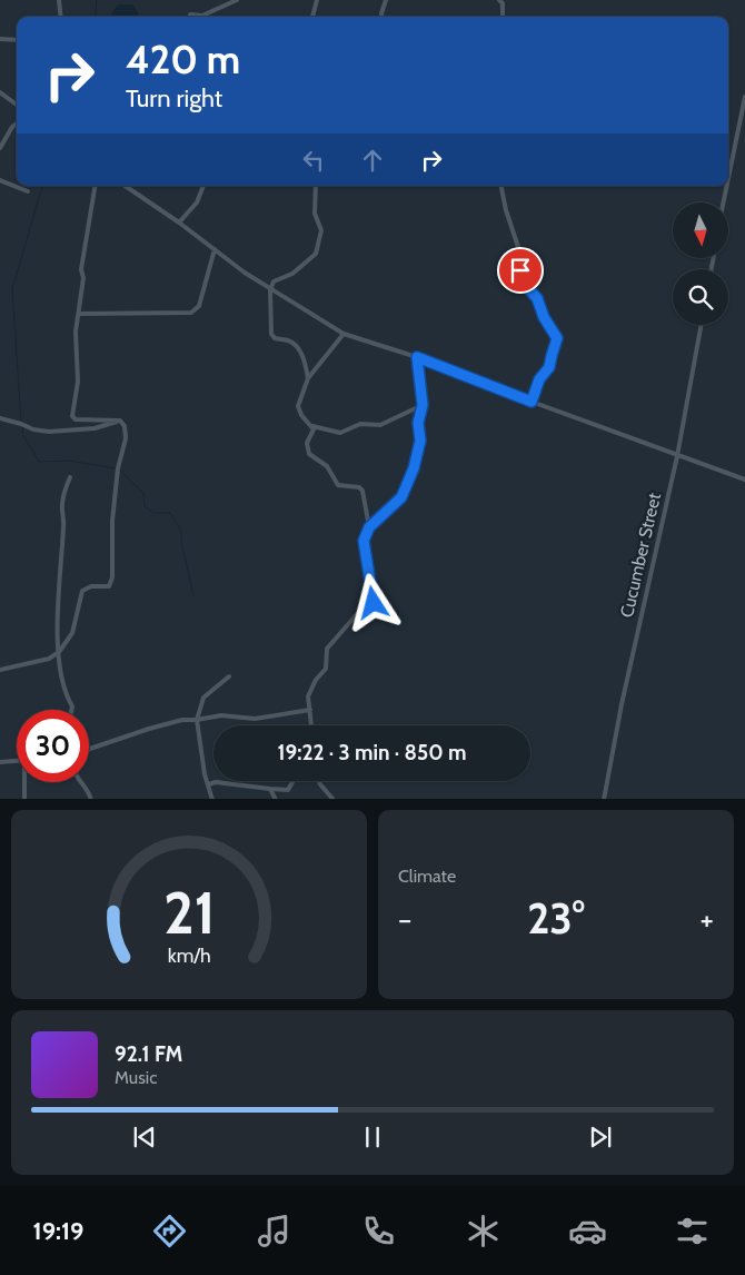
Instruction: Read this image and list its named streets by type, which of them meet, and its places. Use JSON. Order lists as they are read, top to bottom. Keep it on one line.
{"streets":{"street":["Cucumber Street"]},"north":"bottom","page":{"turn":["420 m","Turn right"],"limit":"30","trip":"19:22 · 3 min · 850 m","tile":"Climate","heat":["−","23°","+"],"song":["92.1 FM","Music"],"tabs":"19:19","gauge":["21","km/h"]}}
